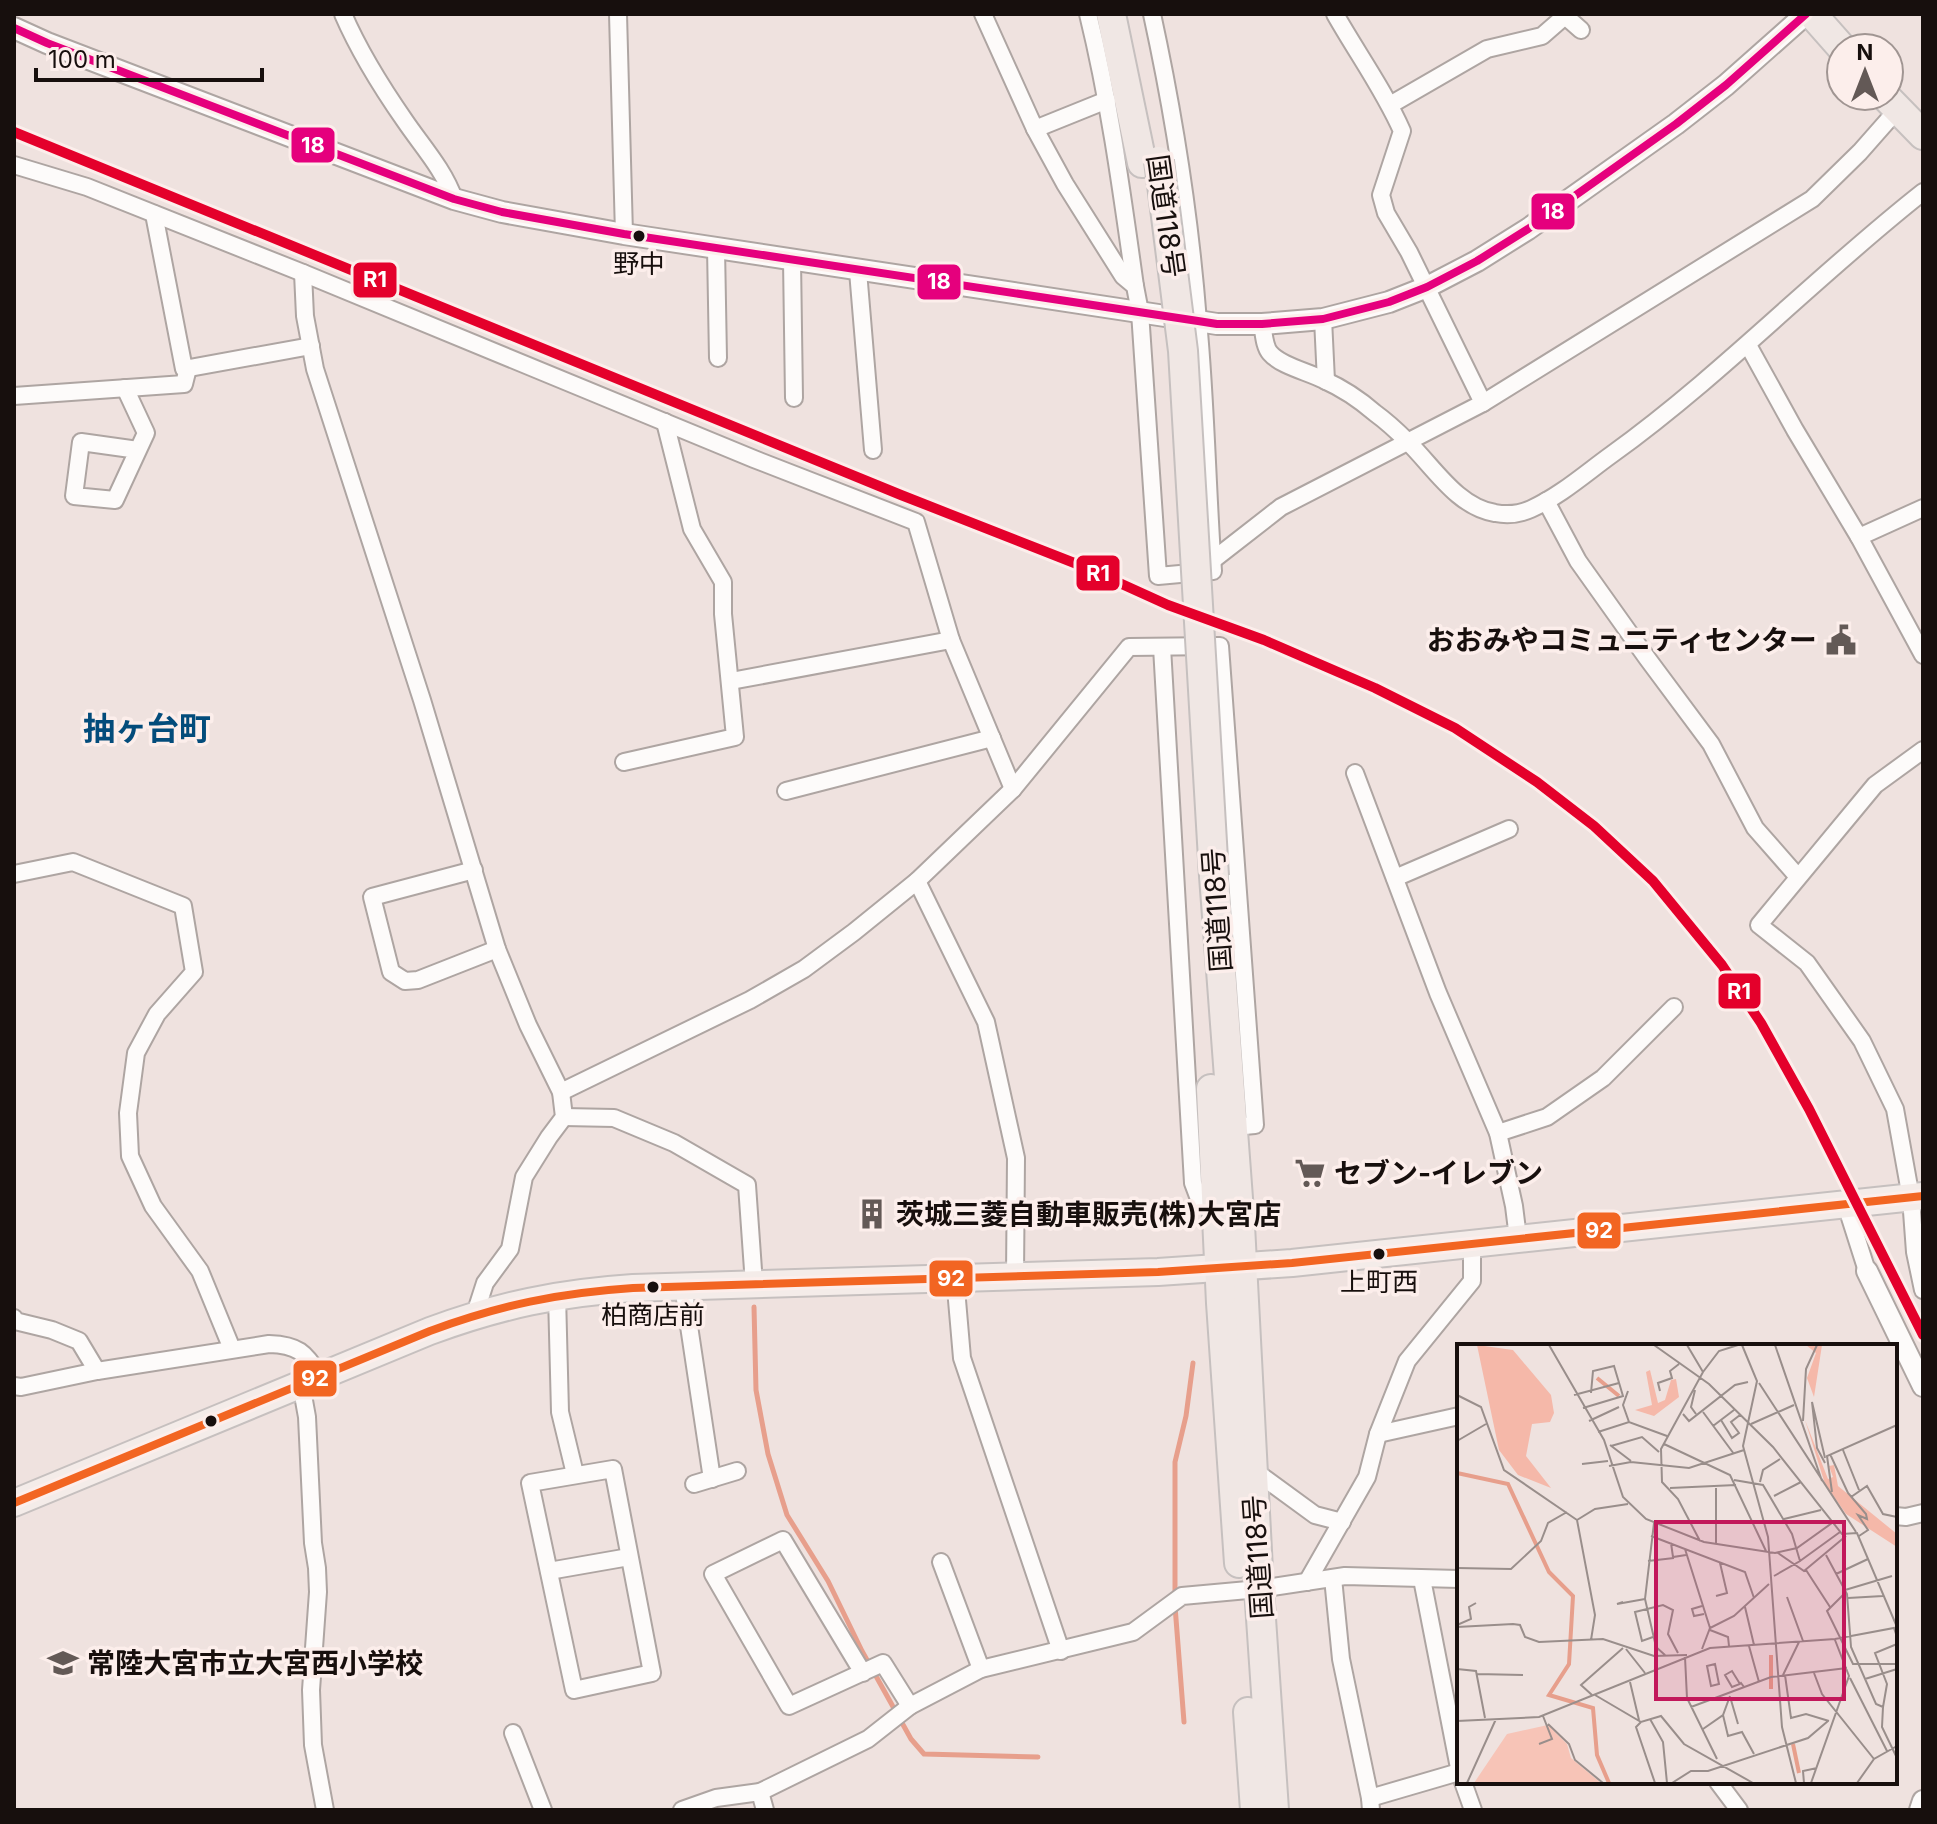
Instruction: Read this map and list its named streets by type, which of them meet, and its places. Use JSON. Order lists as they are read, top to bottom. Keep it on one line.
{"streets":{"highway":["国道118号"]},"districts":["抽ヶ台町"],"places":{"other":["野中","上町西","柏商店前"],"public building":["おおみやコミュニティセンター"],"supermarket":["セブン-イレブン"],"building":["茨城三菱自動車販売(株)大宮店"],"school or university":["常陸大宮市立大宮西小学校"]},"lines":["transit line 18","transit line R1","transit line 92"],"scale_bar":"100 m","north":"top"}
